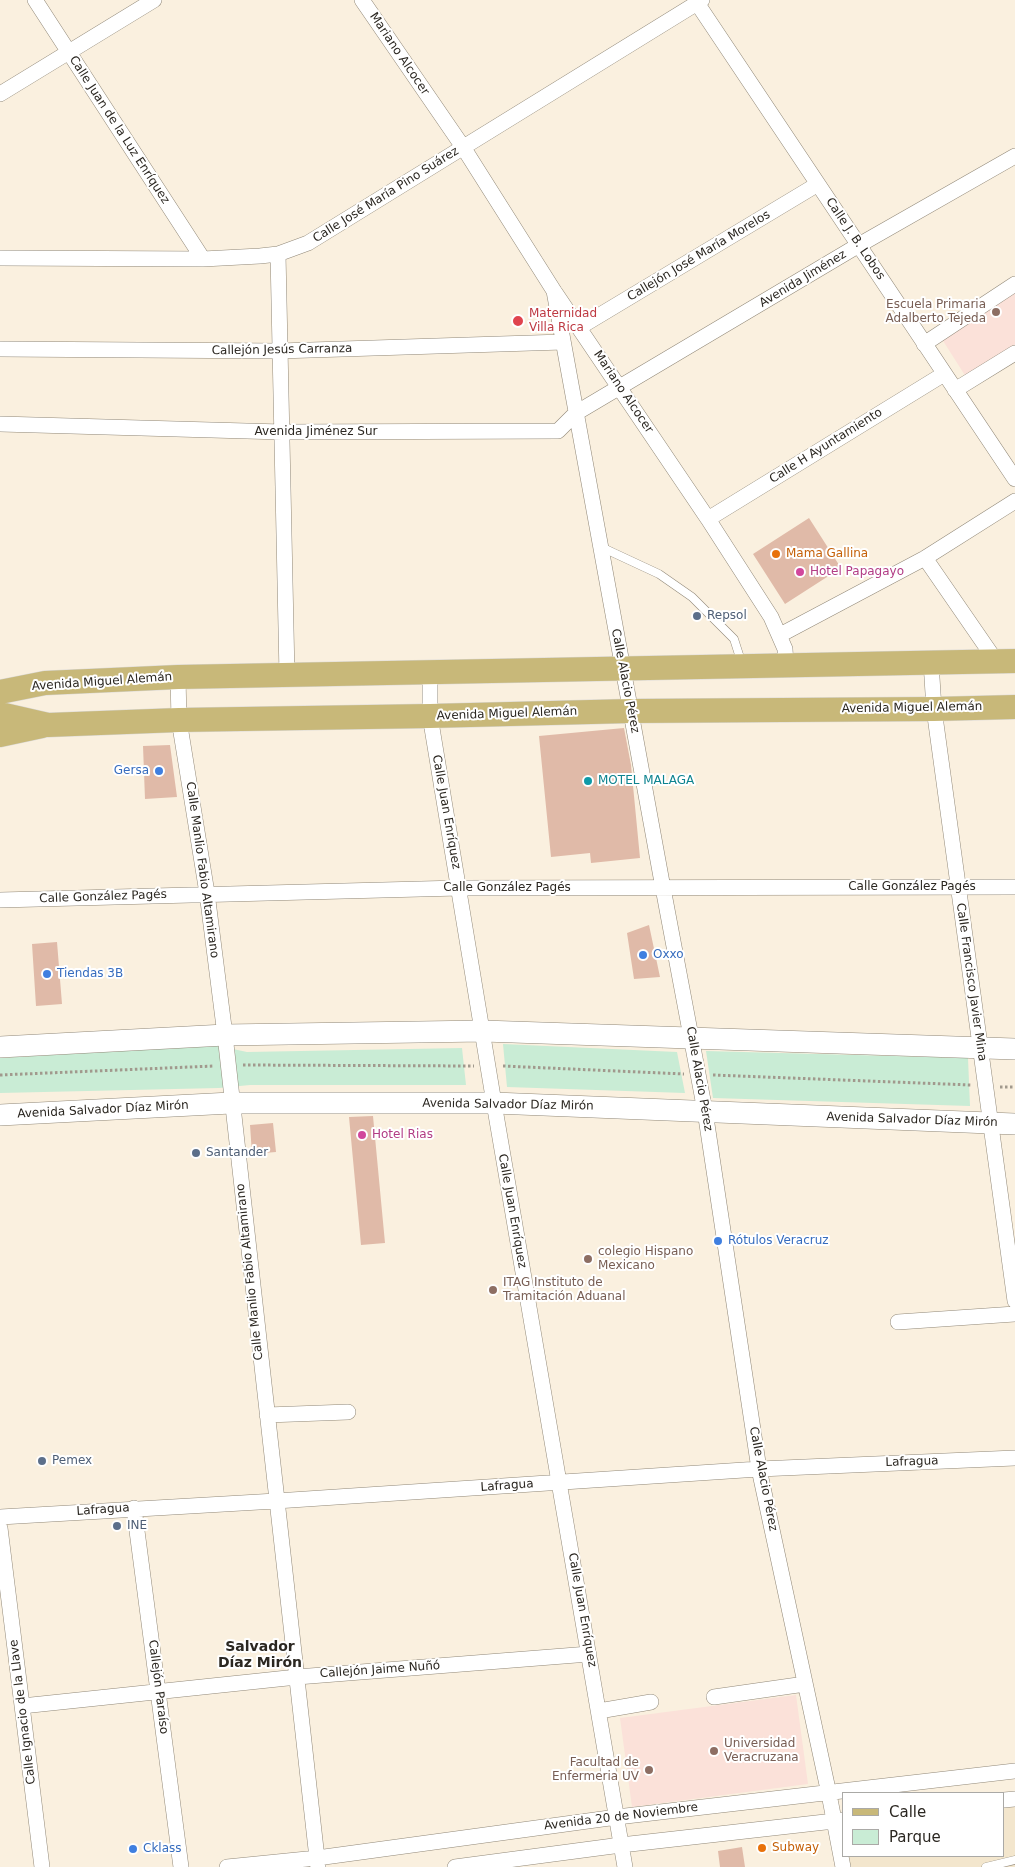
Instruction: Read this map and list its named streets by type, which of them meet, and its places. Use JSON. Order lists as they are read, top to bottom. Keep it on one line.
{"streets":{"main road":["Avenida Miguel Alemán","Avenida Salvador Díaz Mirón"],"street":["Mariano Alcocer","Calle Juan de la Luz Enríquez","Calle José María Pino Suárez","Calle J. B. Lobos","Callejón José María Morelos","Avenida Jiménez","Callejón Jesús Carranza","Avenida Jiménez Sur","Calle H Ayuntamiento","Calle Alacio Pérez","Calle Juan Enríquez","Calle Manlio Fabio Altamirano","Calle González Pagés","Calle Francisco Javier Mina","Lafragua","Callejón Jaime Nuñó","Callejón Paraíso","Calle Ignacio de la Llave","Avenida 20 de Noviembre"]},"crossings":[["Mariano Alcocer","Calle José María Pino Suárez"],["Mariano Alcocer","Callejón José María Morelos"],["Mariano Alcocer","Avenida Jiménez"],["Mariano Alcocer","Avenida Jiménez Sur"],["Mariano Alcocer","Calle H Ayuntamiento"],["Mariano Alcocer","Calle Alacio Pérez"],["Mariano Alcocer","Avenida Miguel Alemán"],["Calle Juan de la Luz Enríquez","Calle José María Pino Suárez"],["Calle José María Pino Suárez","Calle J. B. Lobos"],["Calle J. B. Lobos","Callejón José María Morelos"],["Calle J. B. Lobos","Avenida Jiménez"],["Calle J. B. Lobos","Calle H Ayuntamiento"],["Avenida Jiménez","Avenida Jiménez Sur"],["Callejón Jesús Carranza","Calle Alacio Pérez"],["Avenida Jiménez Sur","Calle Alacio Pérez"],["Calle Alacio Pérez","Avenida Miguel Alemán"],["Calle Alacio Pérez","Calle González Pagés"],["Calle Alacio Pérez","Avenida Salvador Díaz Mirón"],["Calle Alacio Pérez","Lafragua"],["Calle Alacio Pérez","Avenida 20 de Noviembre"],["Avenida Miguel Alemán","Calle Juan Enríquez"],["Avenida Miguel Alemán","Calle Manlio Fabio Altamirano"],["Avenida Miguel Alemán","Calle Francisco Javier Mina"],["Calle Juan Enríquez","Calle González Pagés"],["Calle Juan Enríquez","Avenida Salvador Díaz Mirón"],["Calle Juan Enríquez","Lafragua"],["Calle Juan Enríquez","Callejón Jaime Nuñó"],["Calle Juan Enríquez","Avenida 20 de Noviembre"],["Calle Manlio Fabio Altamirano","Calle González Pagés"],["Calle Manlio Fabio Altamirano","Avenida Salvador Díaz Mirón"],["Calle Manlio Fabio Altamirano","Lafragua"],["Calle Manlio Fabio Altamirano","Callejón Jaime Nuñó"],["Calle Manlio Fabio Altamirano","Avenida 20 de Noviembre"],["Calle González Pagés","Calle Francisco Javier Mina"],["Calle Francisco Javier Mina","Avenida Salvador Díaz Mirón"],["Lafragua","Callejón Paraíso"],["Callejón Jaime Nuñó","Callejón Paraíso"],["Callejón Jaime Nuñó","Calle Ignacio de la Llave"]],"districts":["Salvador Díaz Mirón"],"places":["Escuela Primaria Adalberto Tejeda","Maternidad Villa Rica","Mama Gallina","Hotel Papagayo","Repsol","Gersa","MOTEL MALAGA","Oxxo","Tiendas 3B","Hotel Rias","Santander","Rótulos Veracruz","colegio Hispano Mexicano","ITAG Instituto de Tramitación Aduanal","Pemex","INE","Universidad Veracruzana","Facultad de Enfermeria UV","Subway","Cklass"],"legend":["Calle","Parque"]}
